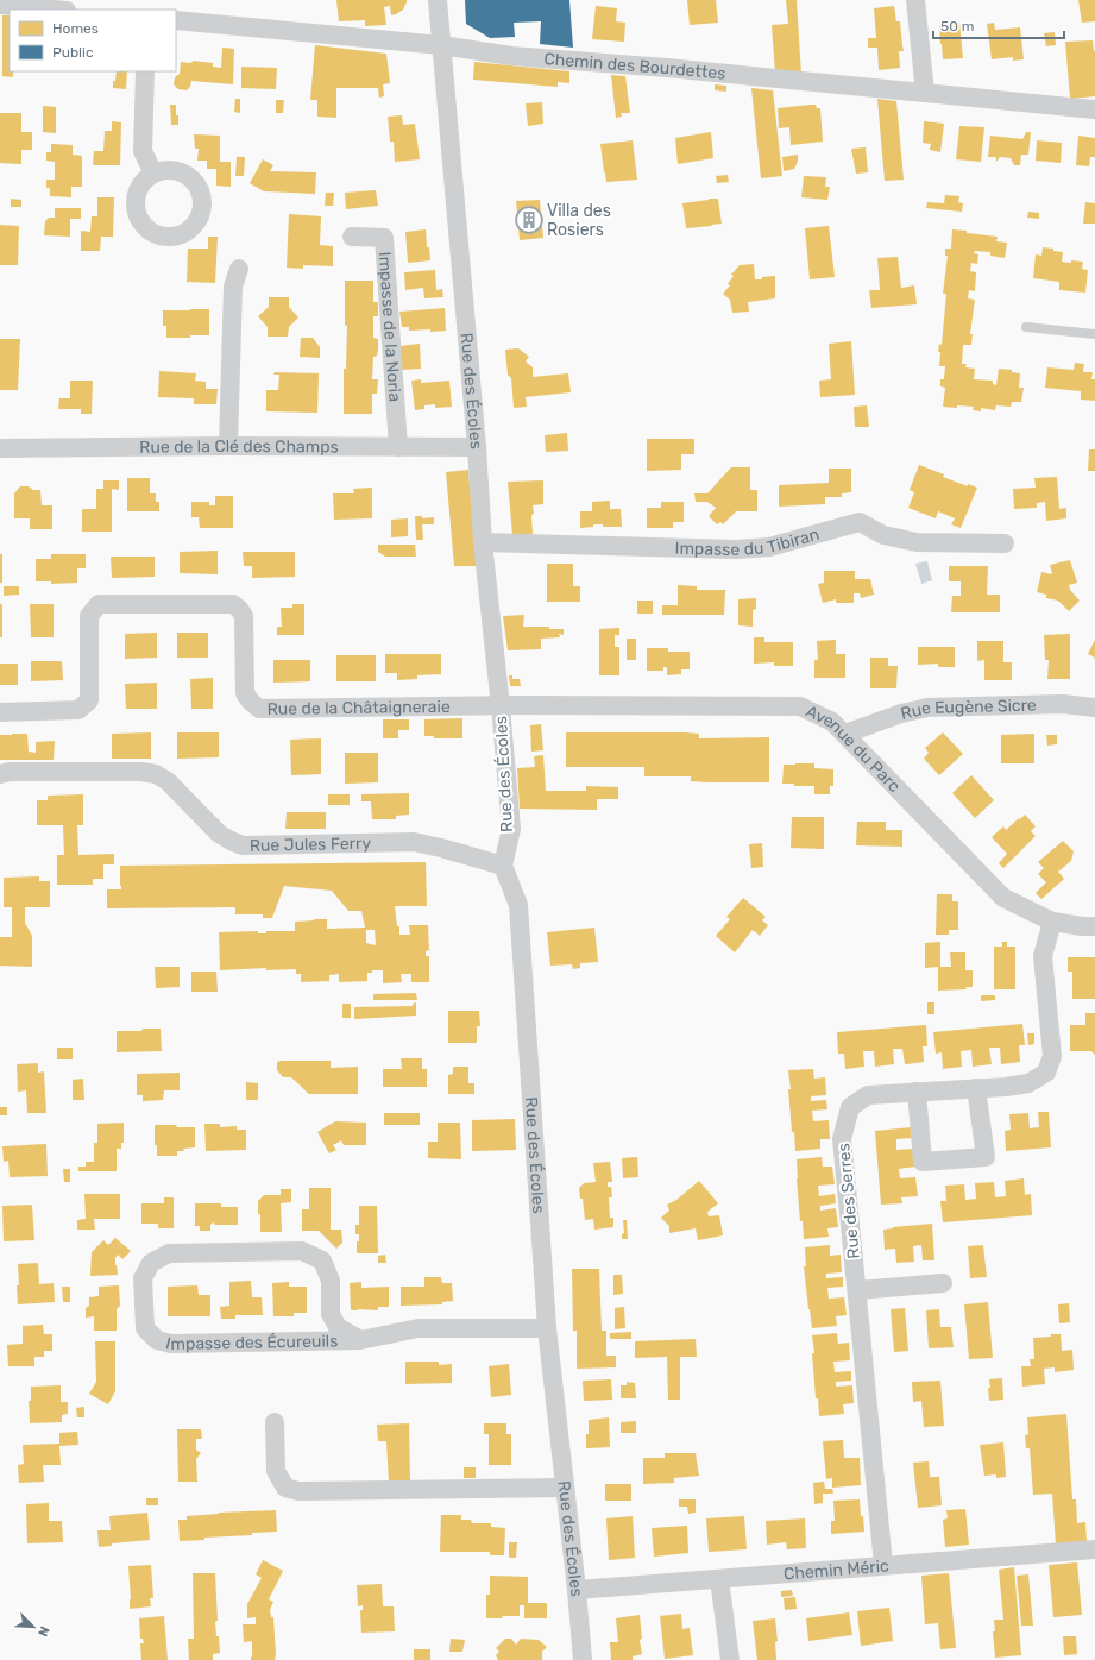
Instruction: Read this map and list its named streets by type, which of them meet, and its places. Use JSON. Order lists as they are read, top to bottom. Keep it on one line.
{"streets":{"street":["Chemin des Bourdettes","Impasse de la Noria","Rue des Écoles","Rue de la Clé des Champs","Impasse du Tibiran","Rue de la Châtaigneraie","Rue Eugène Sicre","Avenue du Parc","Rue Jules Ferry","Rue des Serres","Impasse des Écureuils","Chemin Méric"]},"crossings":[["Chemin des Bourdettes","Rue des Écoles"],["Impasse de la Noria","Rue de la Clé des Champs"],["Rue des Écoles","Rue de la Clé des Champs"],["Rue des Écoles","Impasse du Tibiran"],["Rue des Écoles","Rue de la Châtaigneraie"],["Rue des Écoles","Avenue du Parc"],["Rue des Écoles","Rue Jules Ferry"],["Rue des Écoles","Impasse des Écureuils"],["Rue des Écoles","Chemin Méric"],["Rue de la Châtaigneraie","Avenue du Parc"],["Rue Eugène Sicre","Avenue du Parc"],["Avenue du Parc","Rue des Serres"],["Rue des Serres","Chemin Méric"]],"places":{"building":["Villa des Rosiers"]},"legend":["Homes","Public"],"scale_bar":"50 m","north":"bottom right"}
